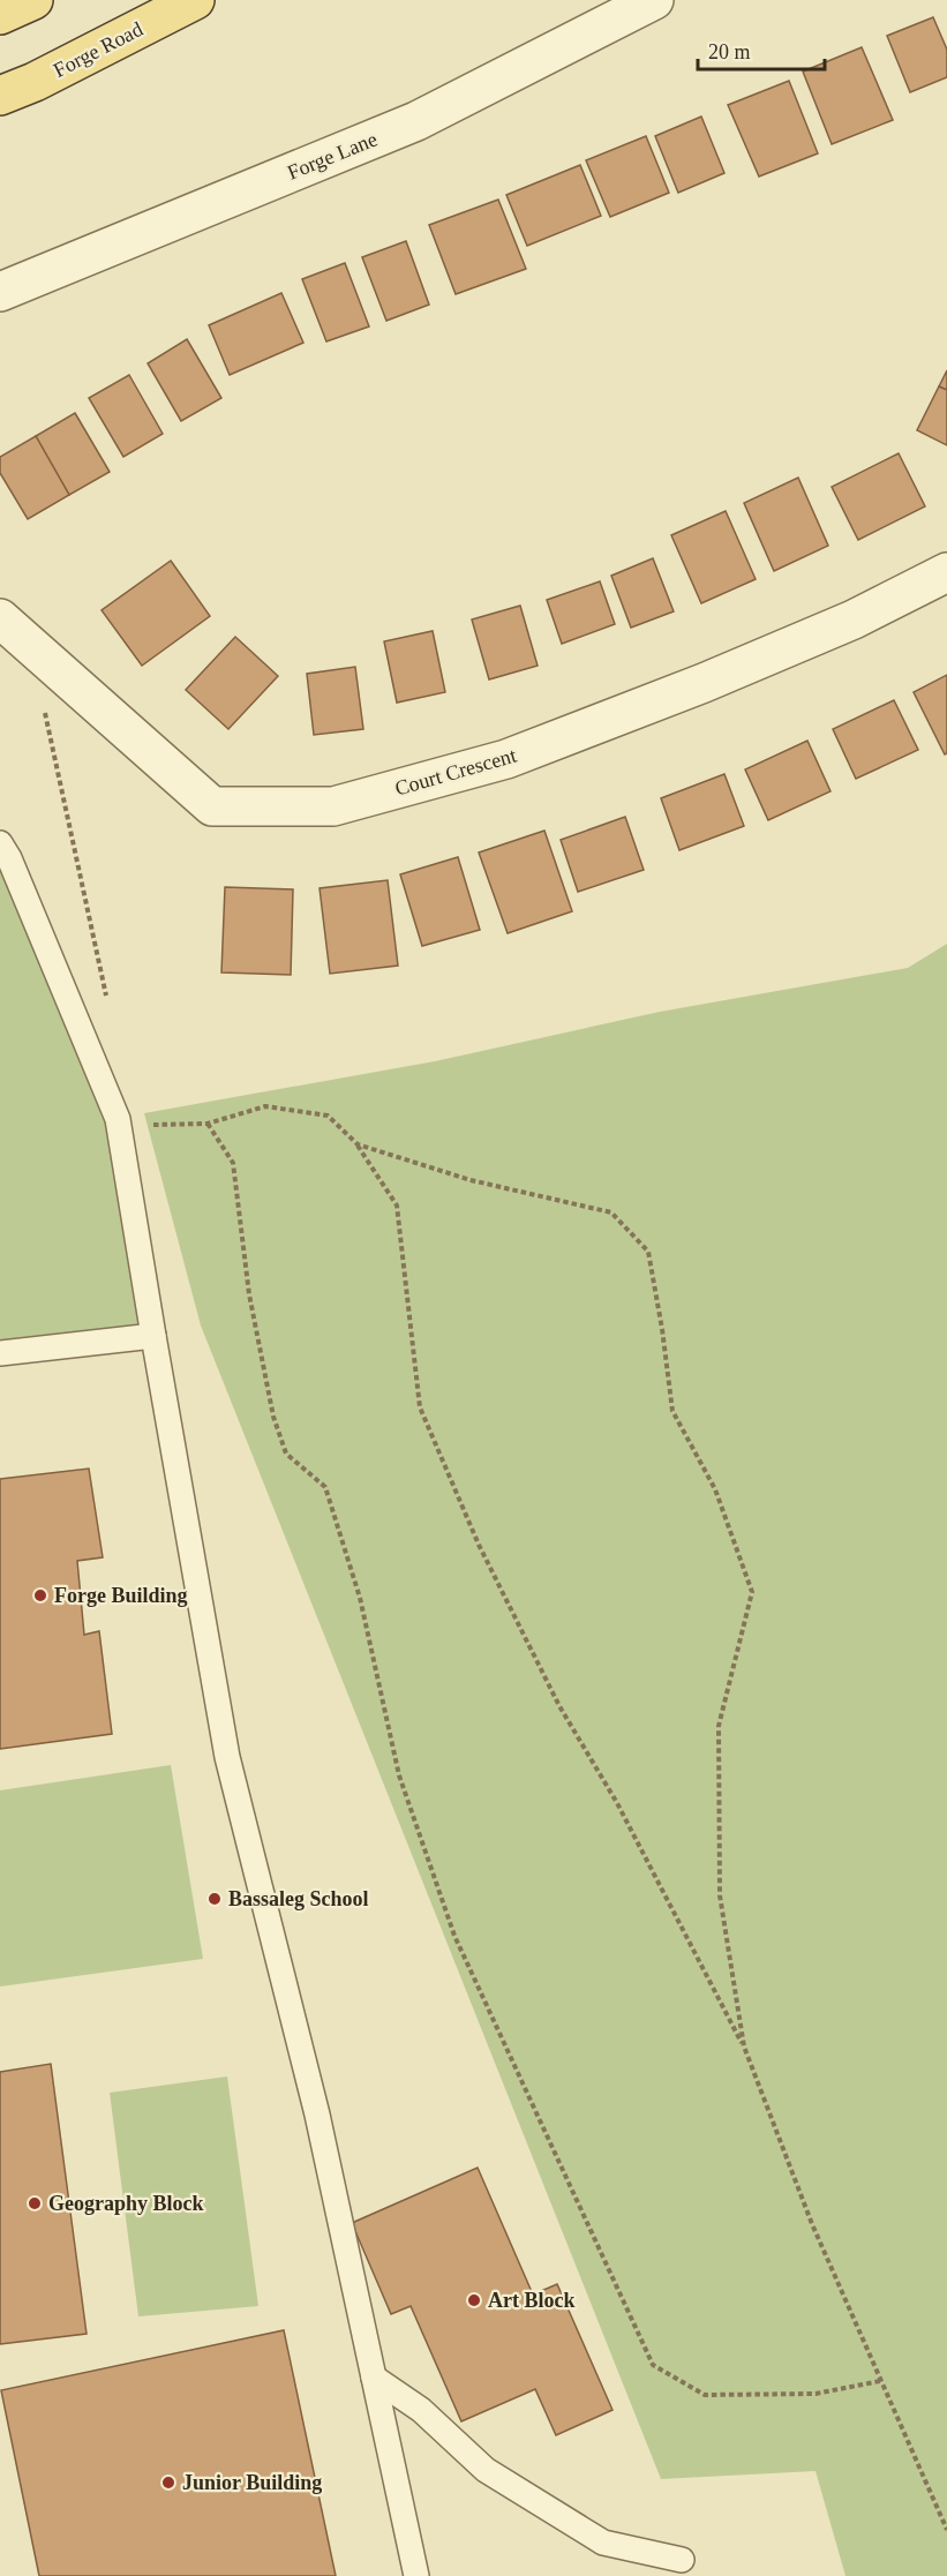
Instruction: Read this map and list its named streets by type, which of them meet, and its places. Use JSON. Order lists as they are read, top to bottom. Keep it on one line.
{"streets":{"main road":["Forge Road"],"street":["Forge Lane","Court Crescent"]},"places":["Forge Building","Bassaleg School","Geography Block","Art Block","Junior Building"],"scale_bar":"20 m"}
